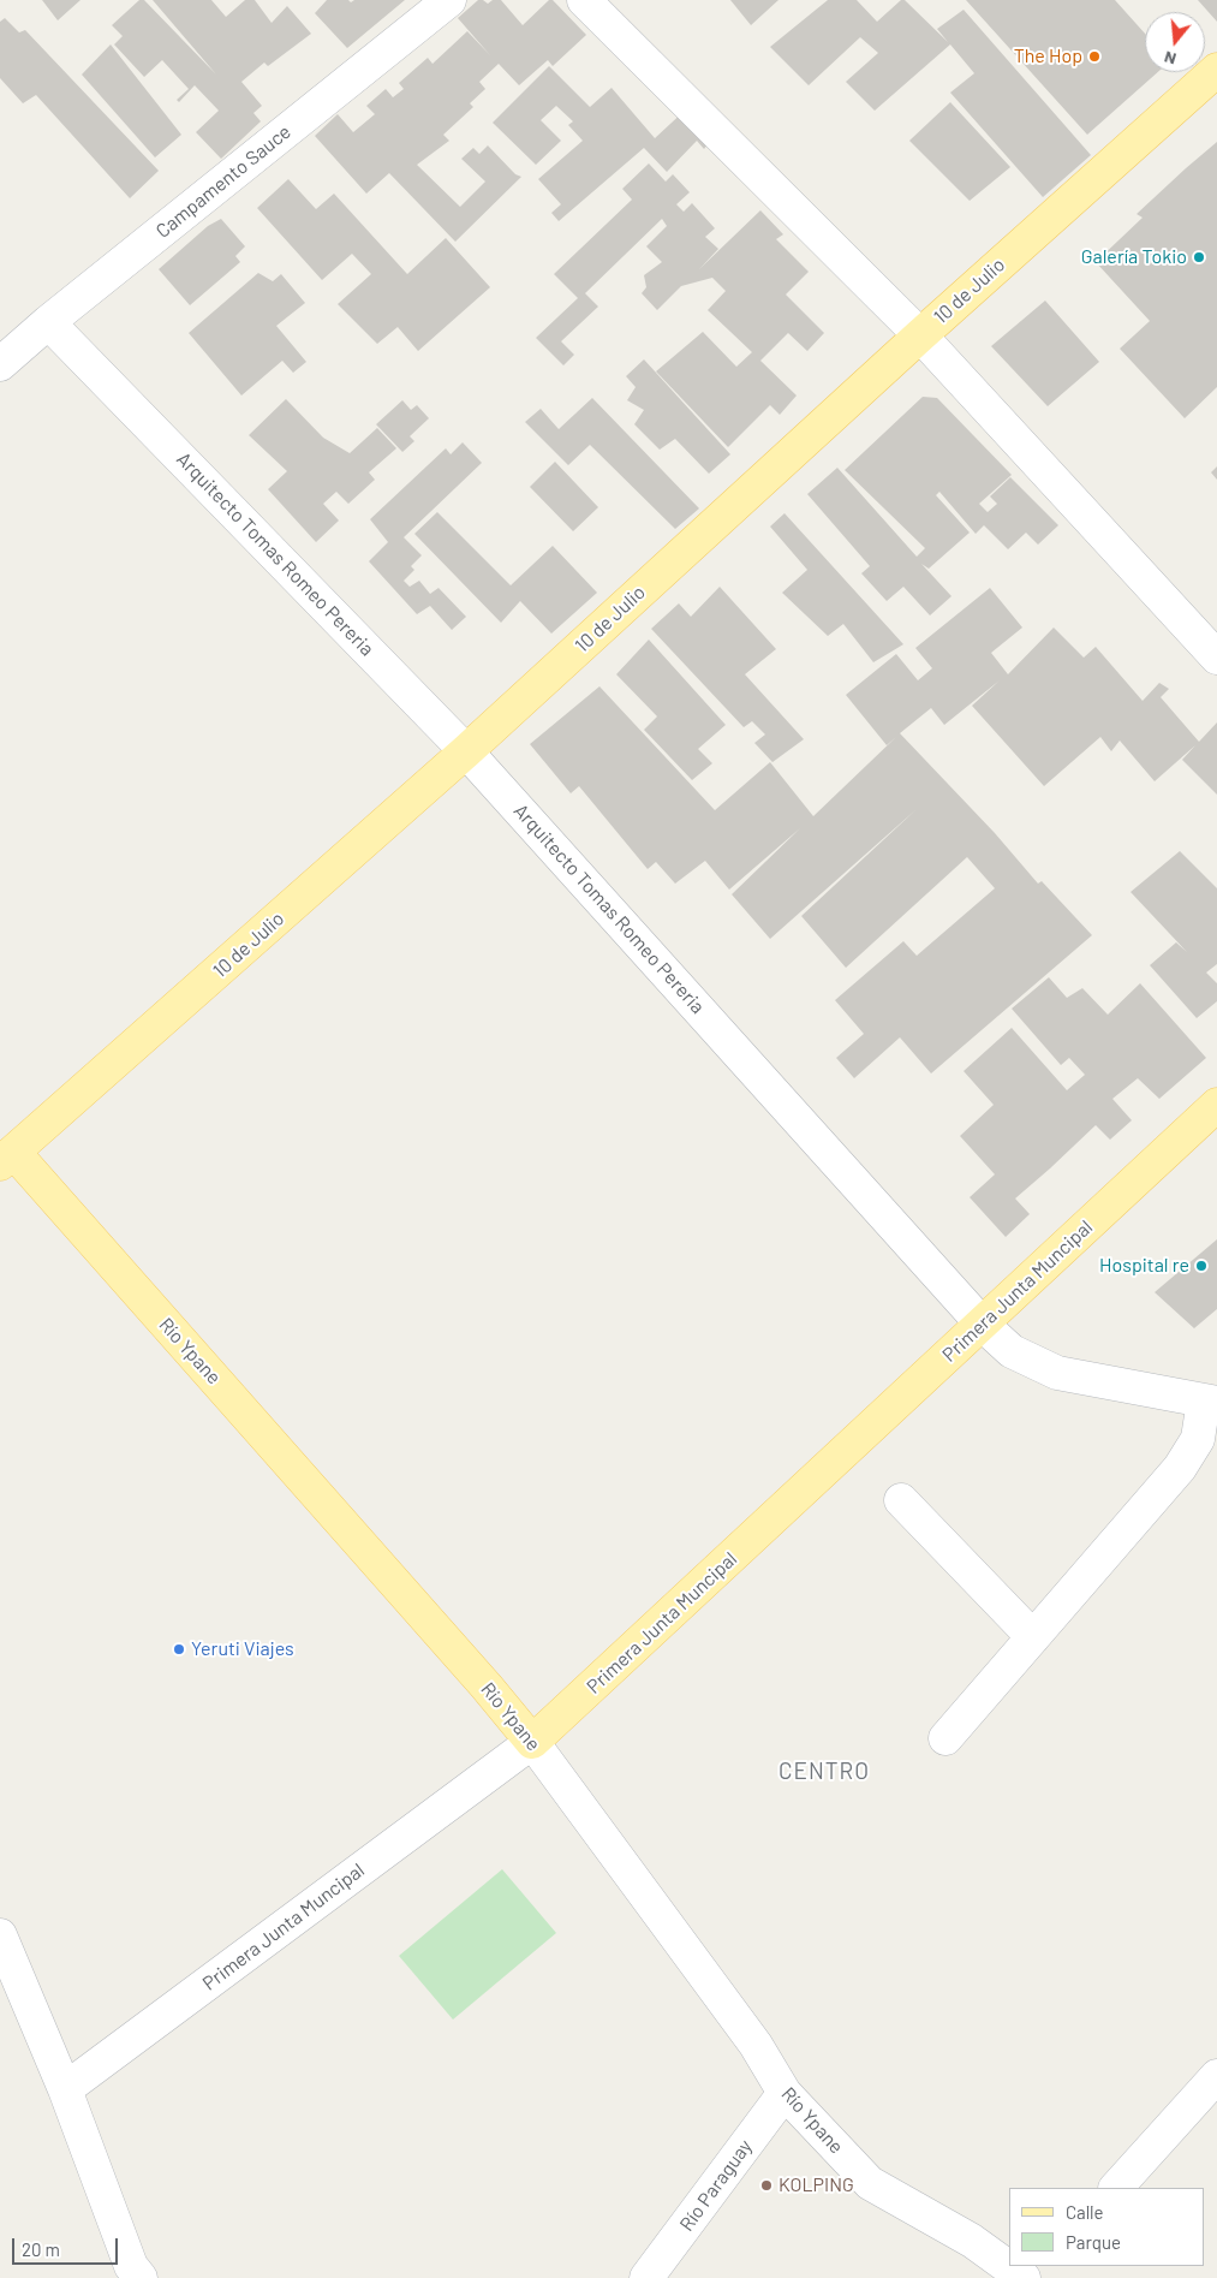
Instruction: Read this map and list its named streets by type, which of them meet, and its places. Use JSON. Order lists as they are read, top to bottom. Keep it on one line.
{"streets":{"main road":["10 de Julio","Primera Junta Muncipal","Río Ypane"],"street":["Campamento Sauce","Arquitecto Tomas Romeo Pereria","Río Paraguay"]},"crossings":[["Campamento Sauce","Arquitecto Tomas Romeo Pereria"],["10 de Julio","Arquitecto Tomas Romeo Pereria"],["10 de Julio","Río Ypane"],["Arquitecto Tomas Romeo Pereria","Primera Junta Muncipal"],["Primera Junta Muncipal","Río Ypane"],["Río Ypane","Río Paraguay"]],"districts":["CENTRO"],"places":["The Hop","Galería Tokio","Hospital re","Yeruti Viajes","KOLPING"],"legend":["Calle","Parque"],"scale_bar":"20 m","north":"bottom"}
